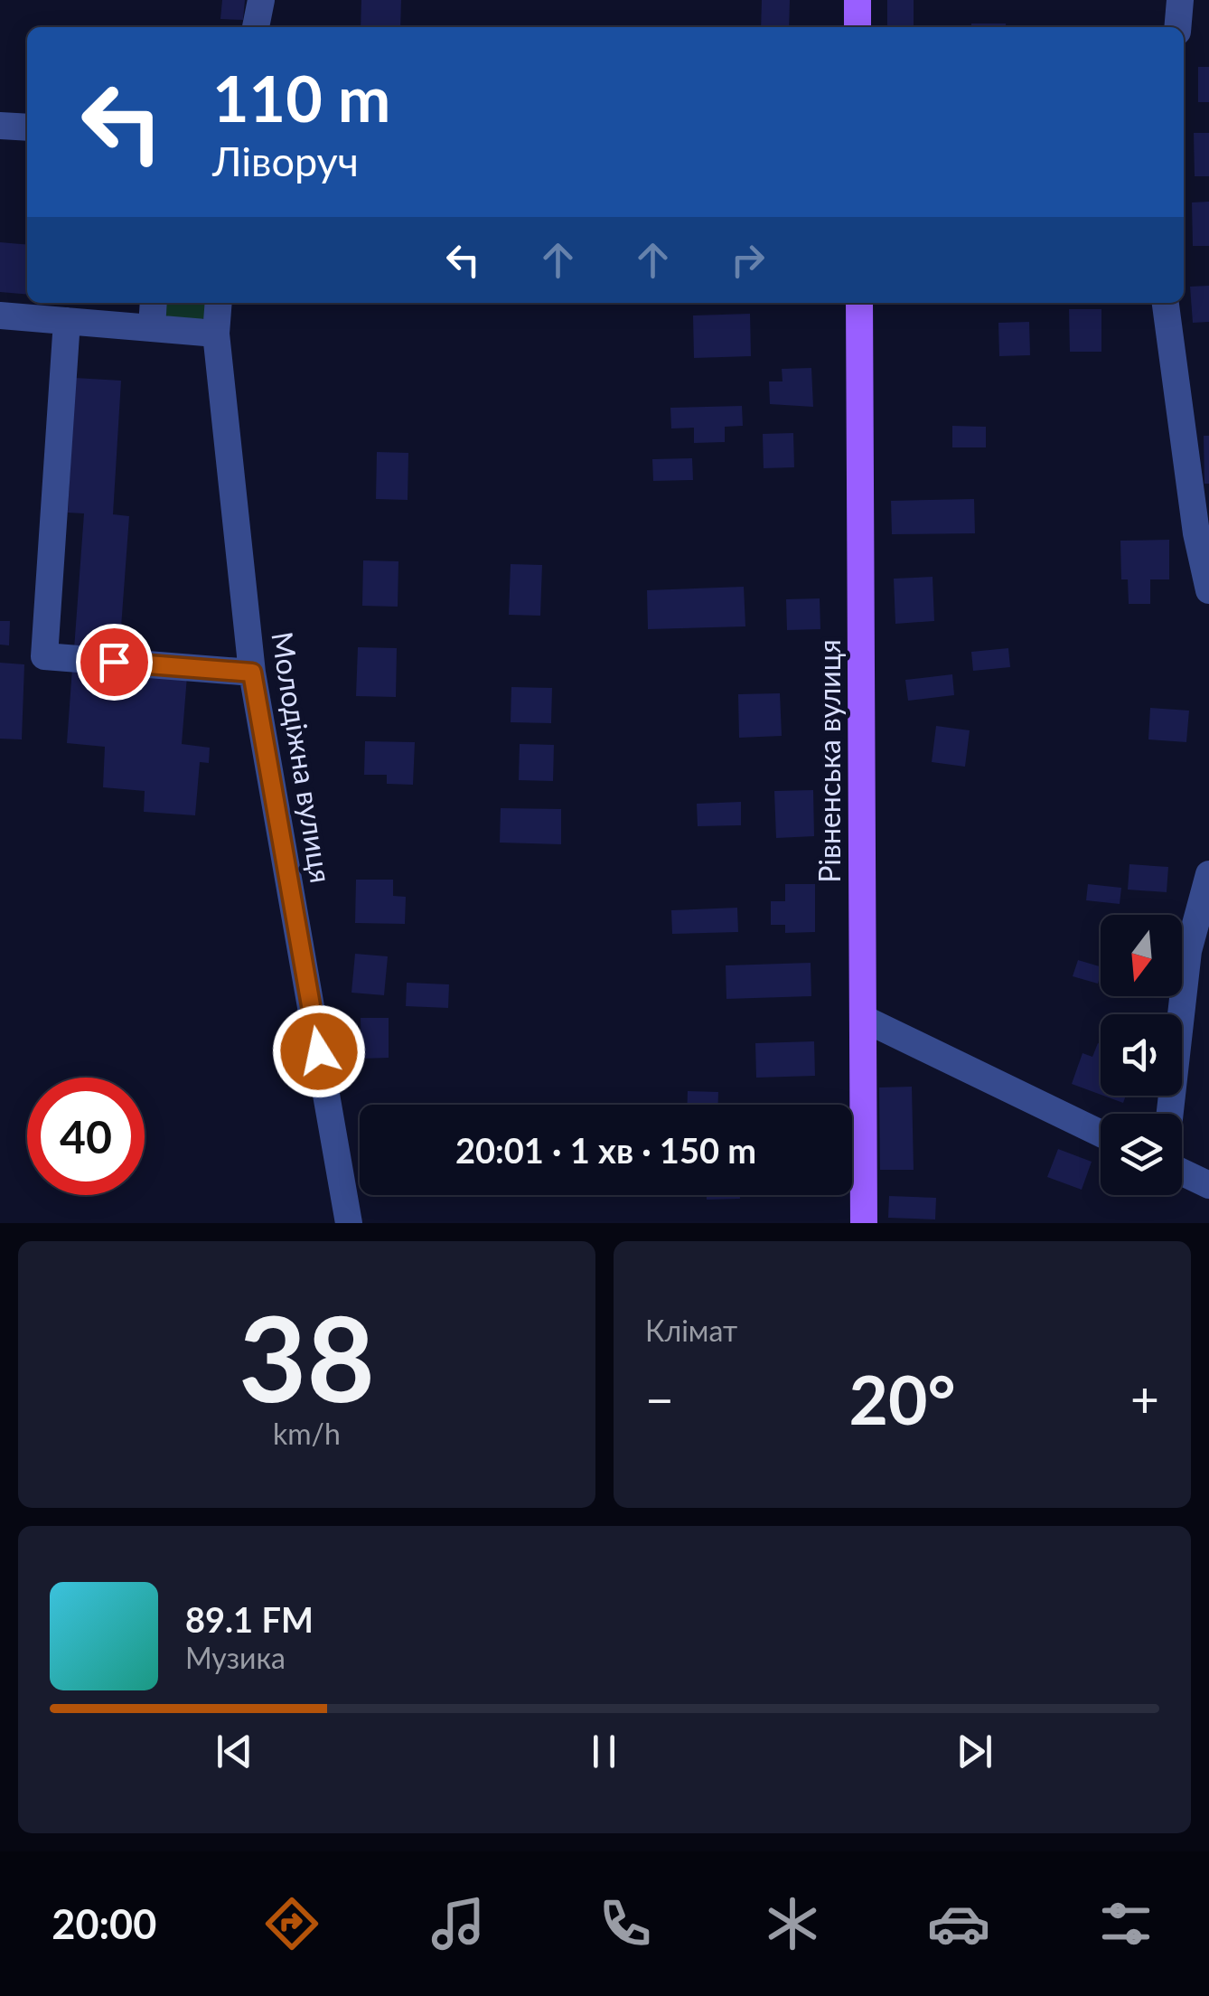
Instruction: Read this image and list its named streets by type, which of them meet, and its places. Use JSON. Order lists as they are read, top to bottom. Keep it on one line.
{"streets":{"main road":["Рівненська вулиця"],"street":["Молодіжна вулиця"]},"north":"bottom","page":{"turn":["110 m","Ліворуч"],"limit":"40","trip":"20:01 · 1 хв · 150 m","tile":[["38","km/h"],"Клімат"],"heat":["−","20°","+"],"song":["89.1 FM","Музика"],"tabs":"20:00"}}
